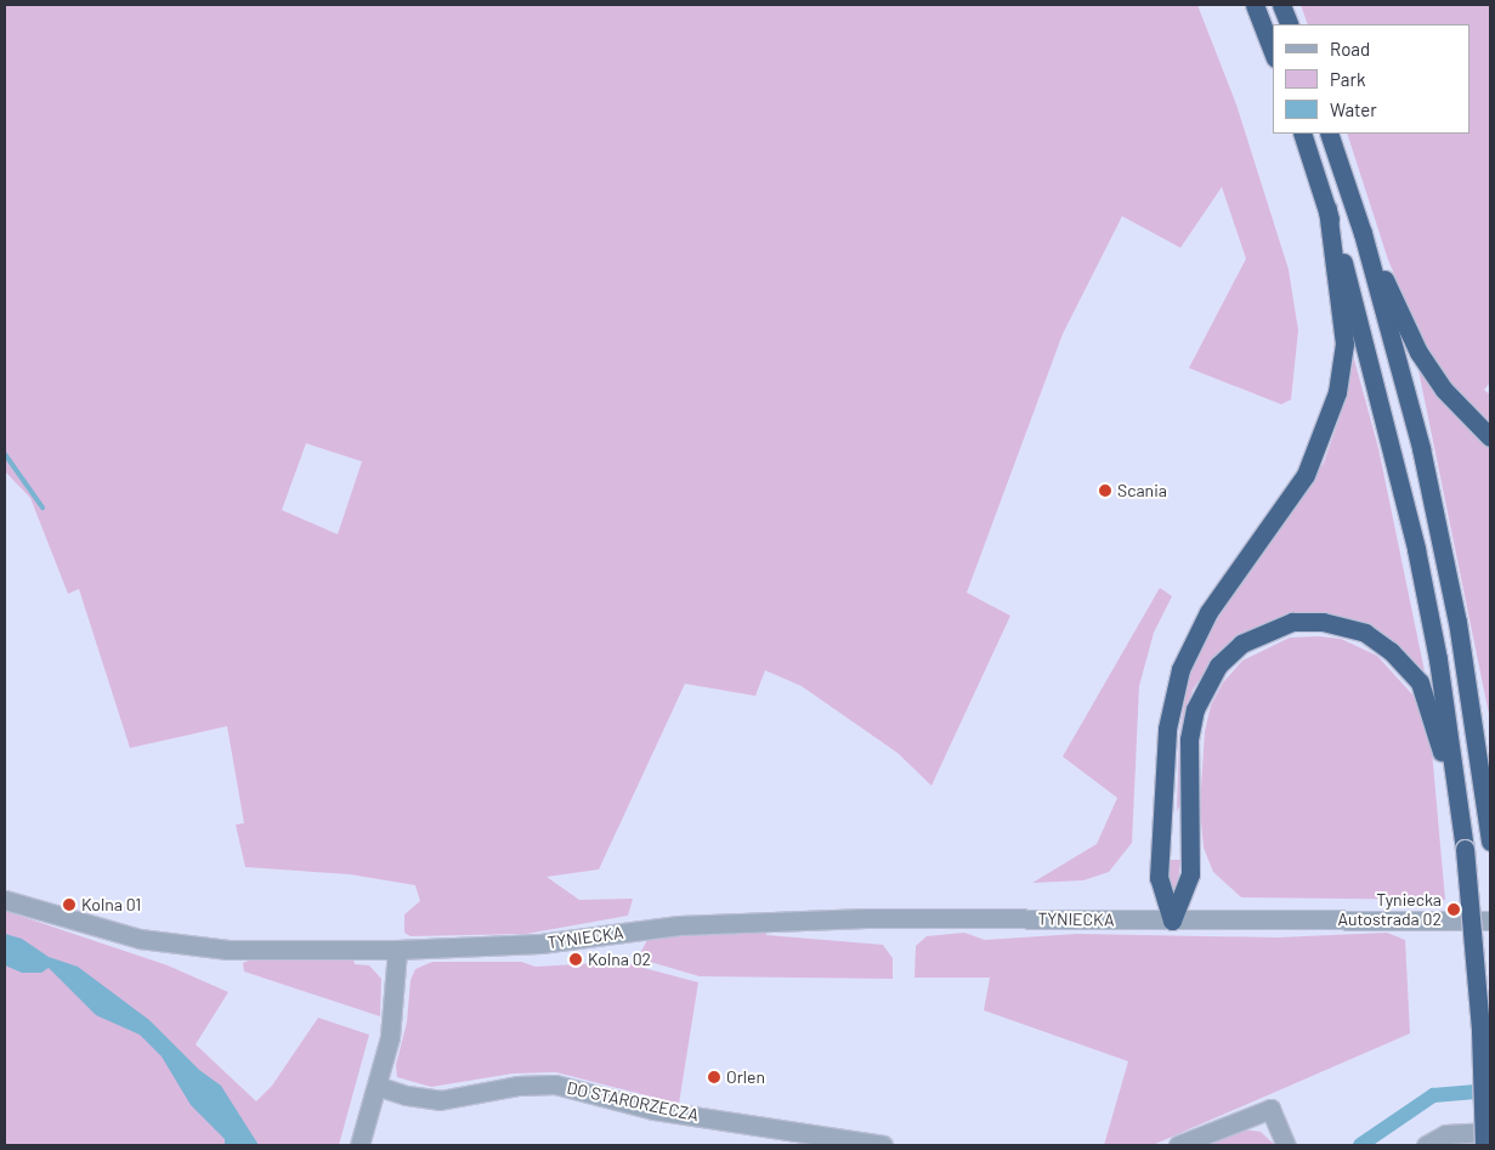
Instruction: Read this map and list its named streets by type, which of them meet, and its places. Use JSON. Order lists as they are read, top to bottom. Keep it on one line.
{"streets":{"street":["TYNIECKA","DO STARORZECZA"]},"places":["Scania","Kolna 01","Tyniecka Autostrada 02","Kolna 02","Orlen"],"legend":["Road","Park","Water"]}
